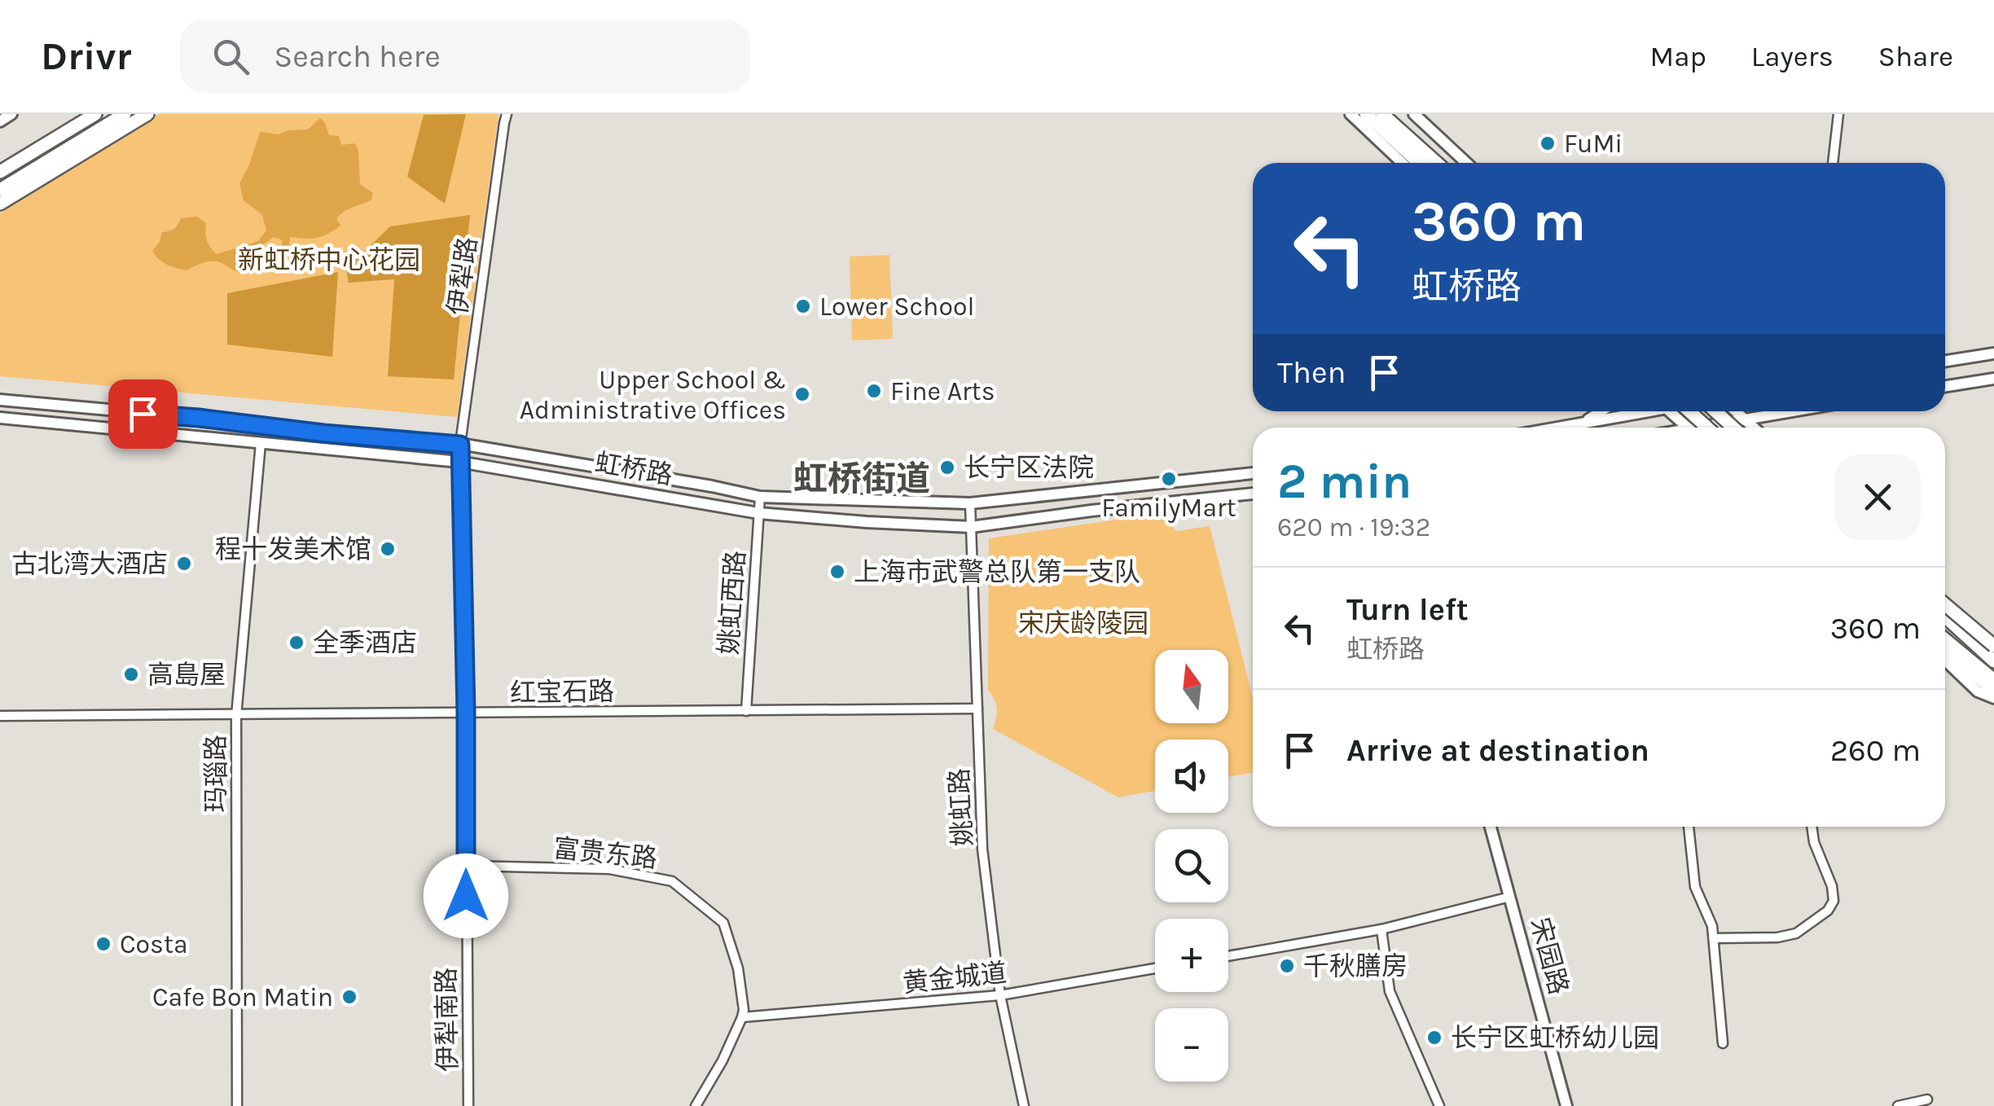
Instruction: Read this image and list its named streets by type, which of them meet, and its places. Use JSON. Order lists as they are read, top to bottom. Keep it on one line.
{"streets":{"main road":["虹桥路","宋园路"],"street":["伊犁路","姚虹西路","红宝石路","玛瑙路","姚虹路","富贵东路","黄金城道","伊犁南路"]},"crossings":[["伊犁路","虹桥路"],["伊犁路","伊犁南路"],["虹桥路","姚虹西路"],["虹桥路","玛瑙路"],["虹桥路","姚虹路"],["虹桥路","伊犁南路"],["姚虹西路","红宝石路"],["红宝石路","玛瑙路"],["红宝石路","姚虹路"],["红宝石路","伊犁南路"],["姚虹路","黄金城道"],["富贵东路","黄金城道"],["富贵东路","伊犁南路"]],"districts":["虹桥街道"],"parks":["新虹桥中心花园","宋庆龄陵园"],"places":["FuMi","Lower School","Fine Arts","Upper School & Administrative Offices","长宁区法院","FamilyMart","程十发美术馆","古北湾大酒店","上海市武警总队第一支队","全季酒店","高島屋","Costa","千秋膳房","Cafe Bon Matin","长宁区虹桥幼儿园"],"north":"top","page":{"header":"Drivr","search":"Search here","nav":["Map","Layers","Share"],"turn":["360 m","虹桥路"],"then":"Then","heading":["2 min","620 m · 19:32"],"list":[{"name":"Turn left","note":"虹桥路","value":"360 m"},{"name":"Arrive at destination","value":"260 m"}],"map_buttons":["+","−"]}}
